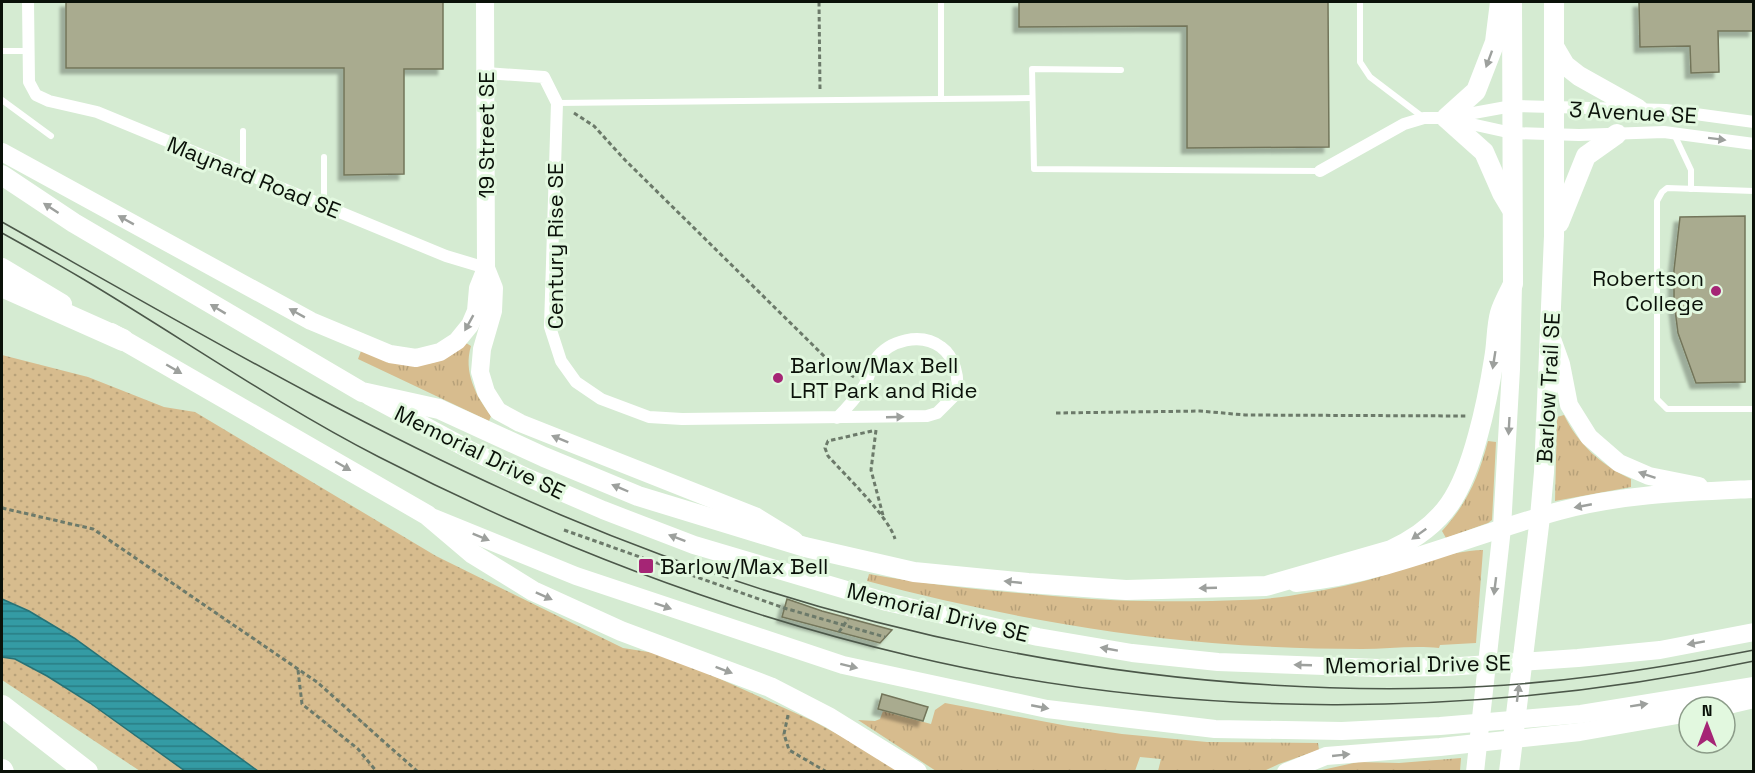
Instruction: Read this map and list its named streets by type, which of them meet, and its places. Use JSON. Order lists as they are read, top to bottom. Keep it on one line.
{"streets":{"main road":["19 Street SE","Barlow Trail SE","Memorial Drive SE"],"street":["3 Avenue SE","Maynard Road SE","Century Rise SE"]},"crossings":[["3 Avenue SE","Barlow Trail SE"],["19 Street SE","Maynard Road SE"],["19 Street SE","Century Rise SE"]],"places":{"other":["Robertson College","Barlow/Max Bell LRT Park and Ride"],"transit":["Barlow/Max Bell"]},"north":"top"}
